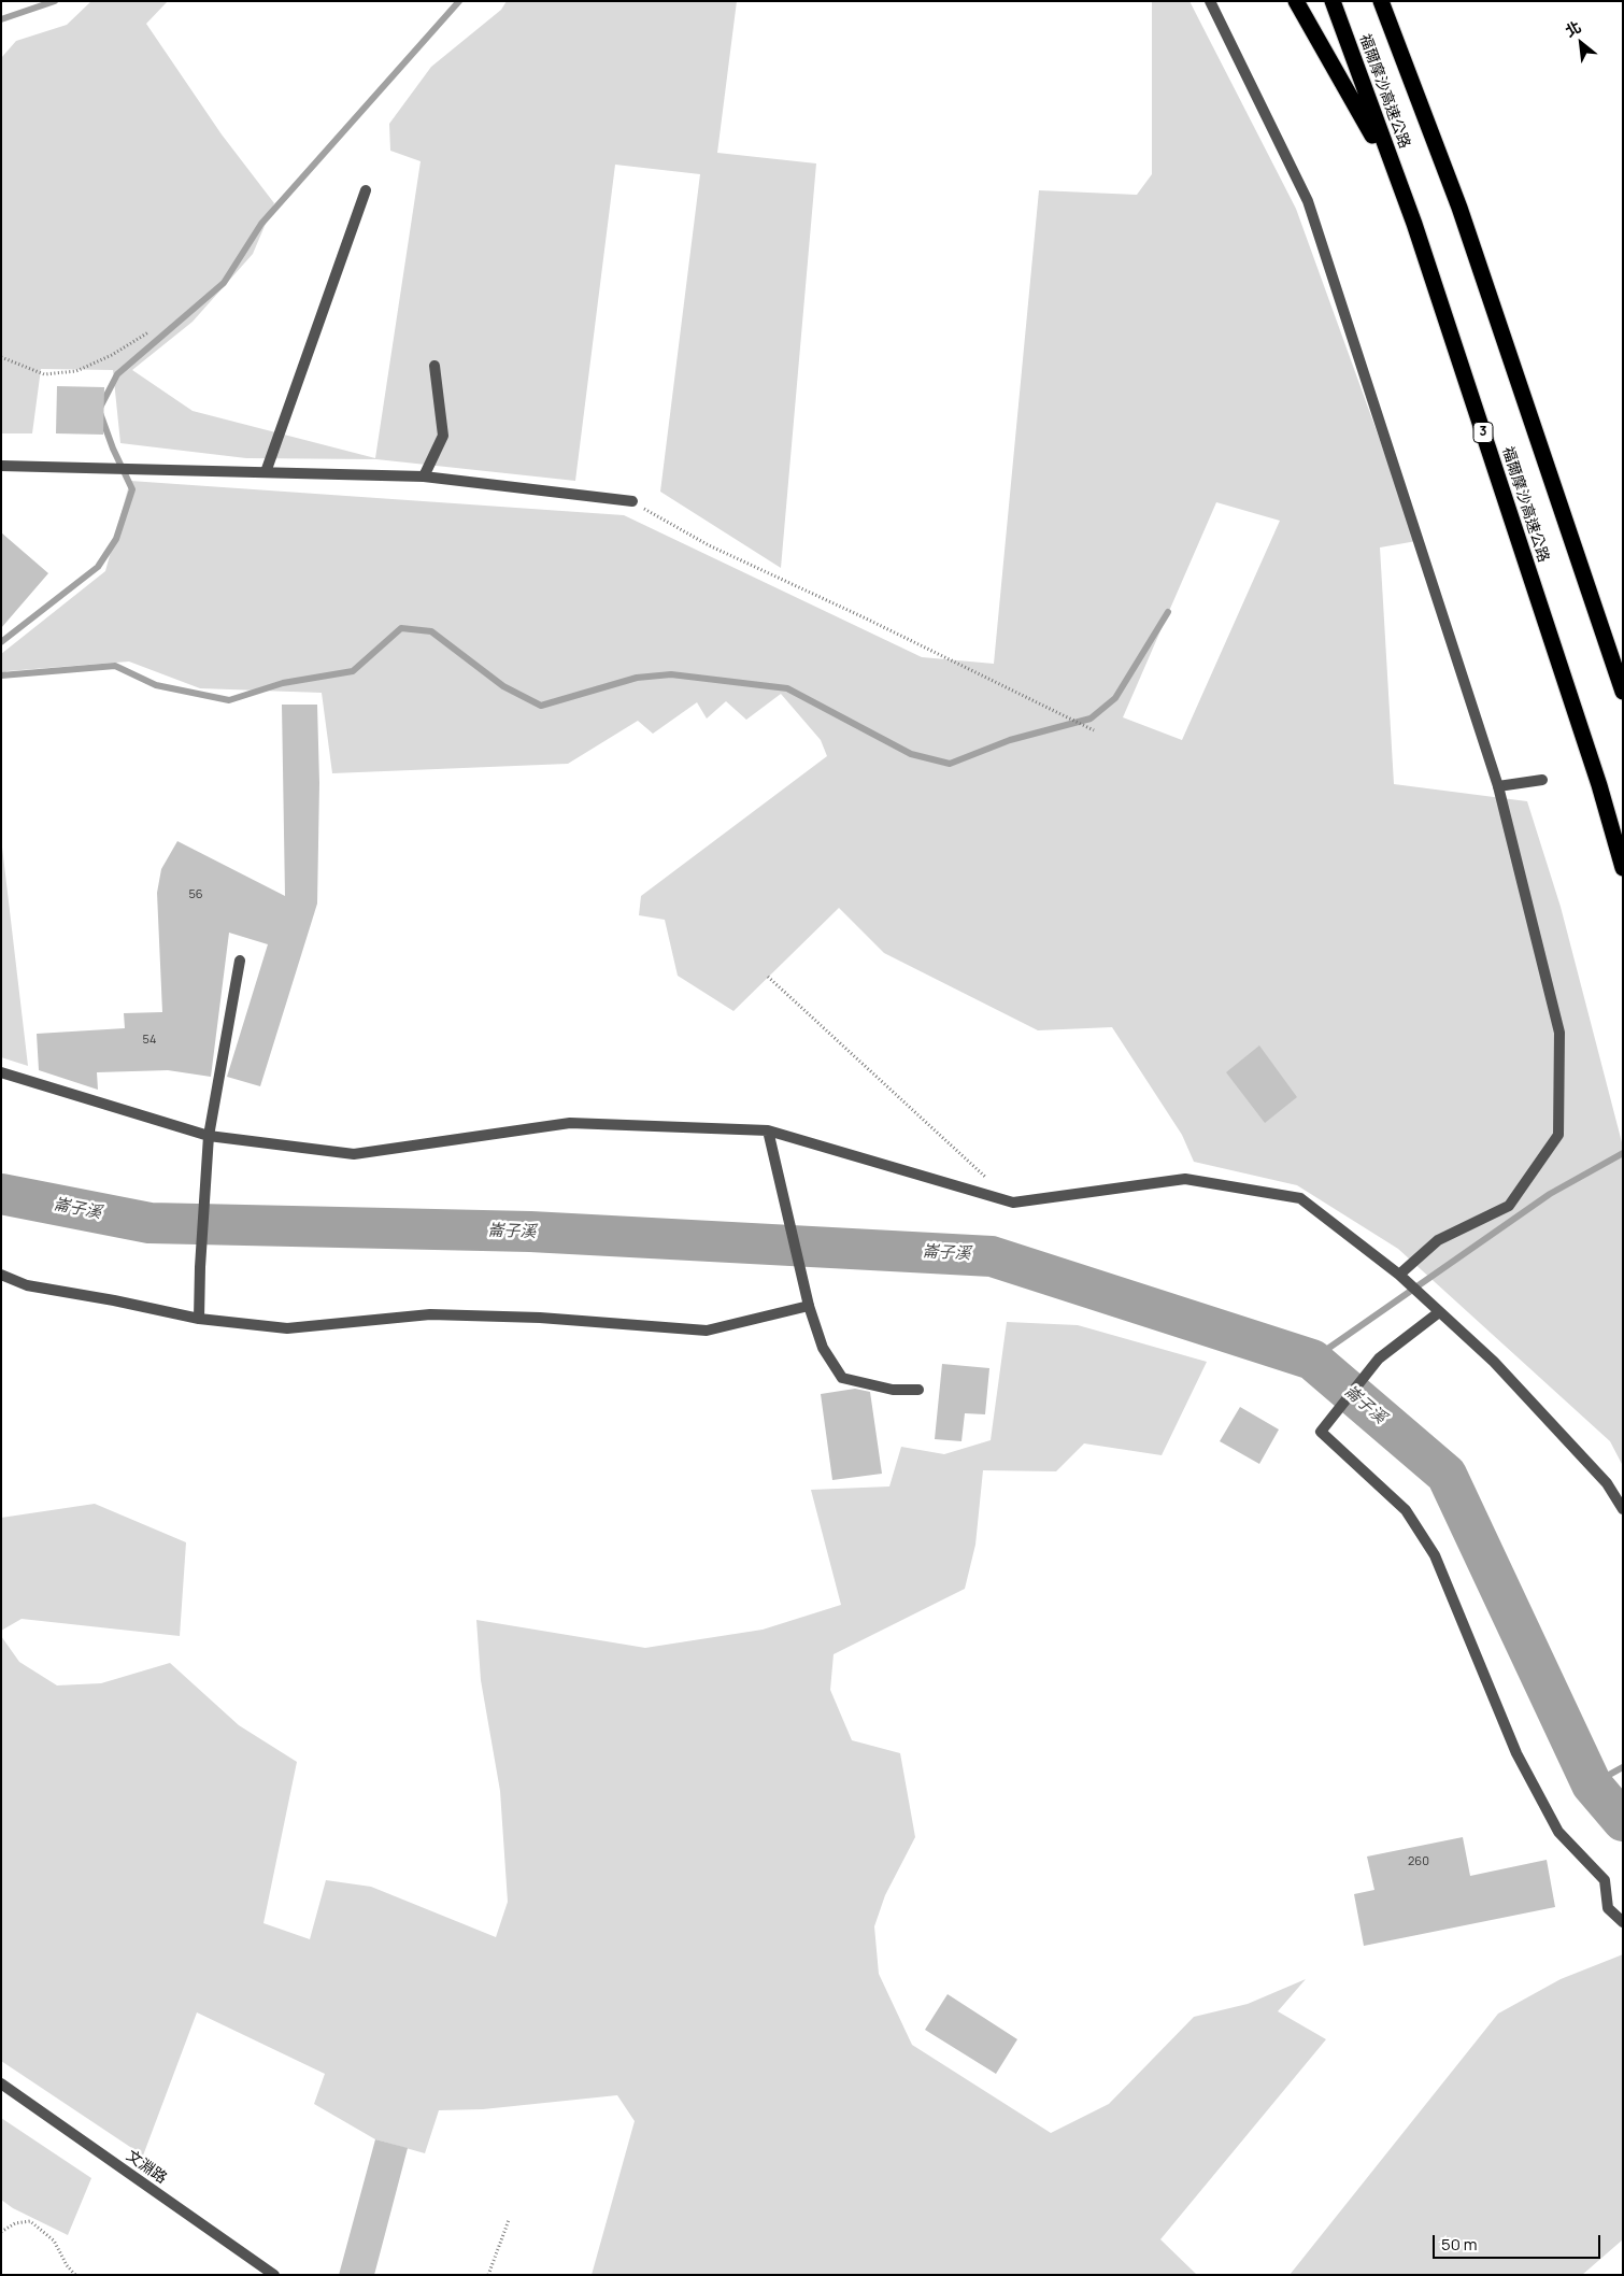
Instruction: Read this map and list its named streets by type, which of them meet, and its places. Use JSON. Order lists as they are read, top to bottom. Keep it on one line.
{"streets":{"highway":["福爾摩沙高速公路","3"],"street":["文淵路"]},"water":["崙子溪"],"house_numbers":["56","54","260"],"scale_bar":"50 m","north":"top left"}
